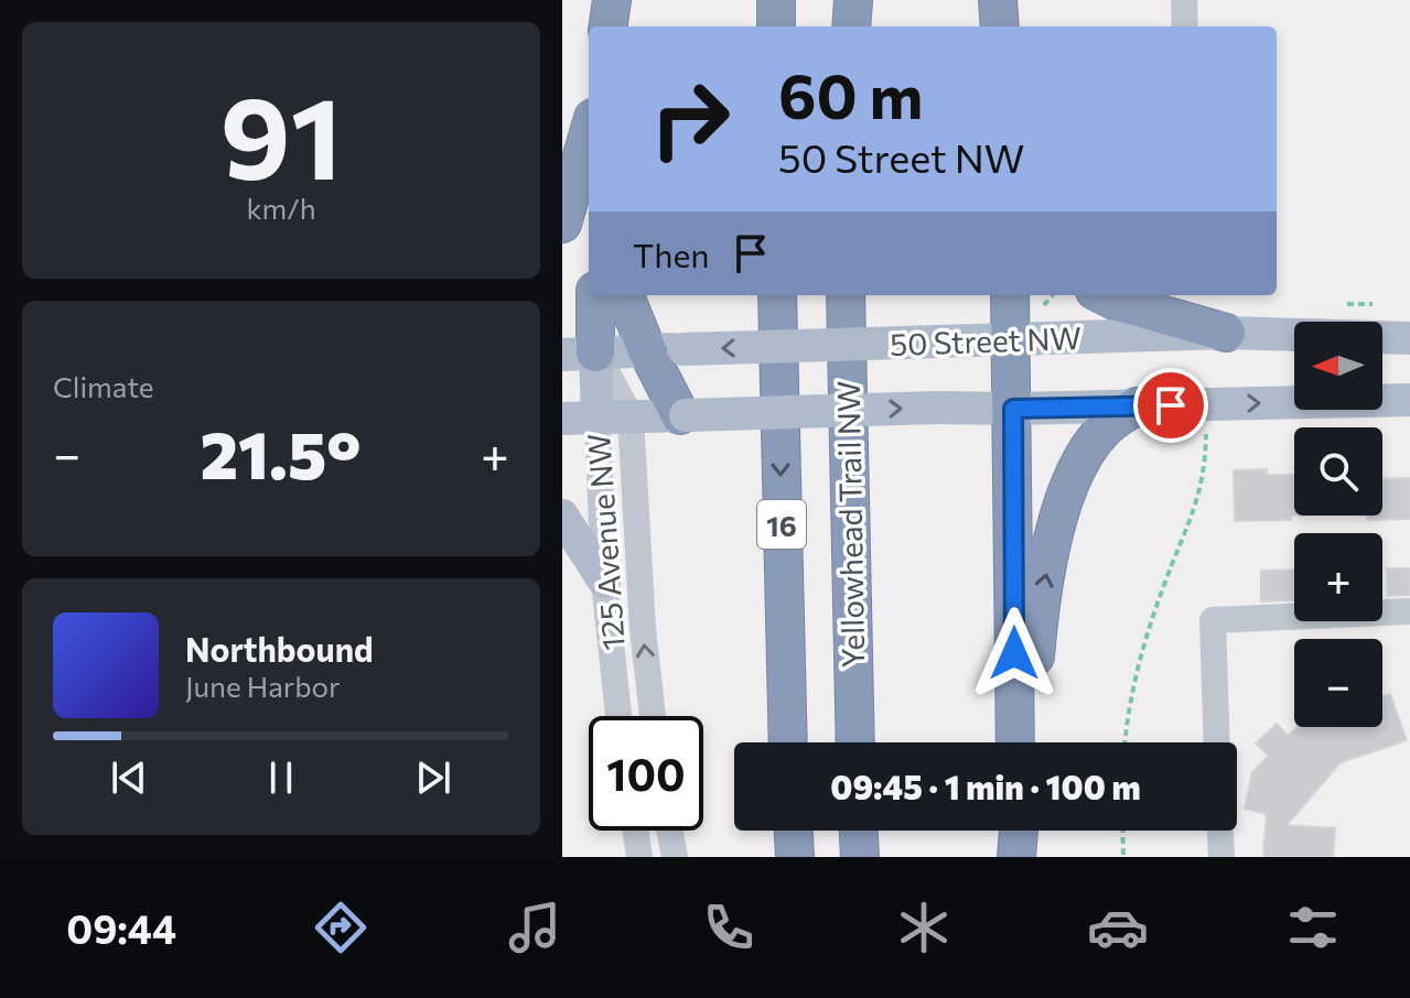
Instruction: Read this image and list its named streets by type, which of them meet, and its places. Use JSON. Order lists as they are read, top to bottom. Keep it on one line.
{"streets":{"highway":["16","Yellowhead Trail NW"],"main road":["50 Street NW"],"street":["125 Avenue NW"]},"crossings":[["50 Street NW","125 Avenue NW"]],"north":"left","page":{"tile":[["91","km/h"],"Climate"],"turn":["60 m","50 Street NW"],"then":"Then","map_buttons":["+","−"],"heat":["−","21.5°","+"],"song":["Northbound","June Harbor"],"limit":"100","trip":"09:45 · 1 min · 100 m","tabs":"09:44"}}
